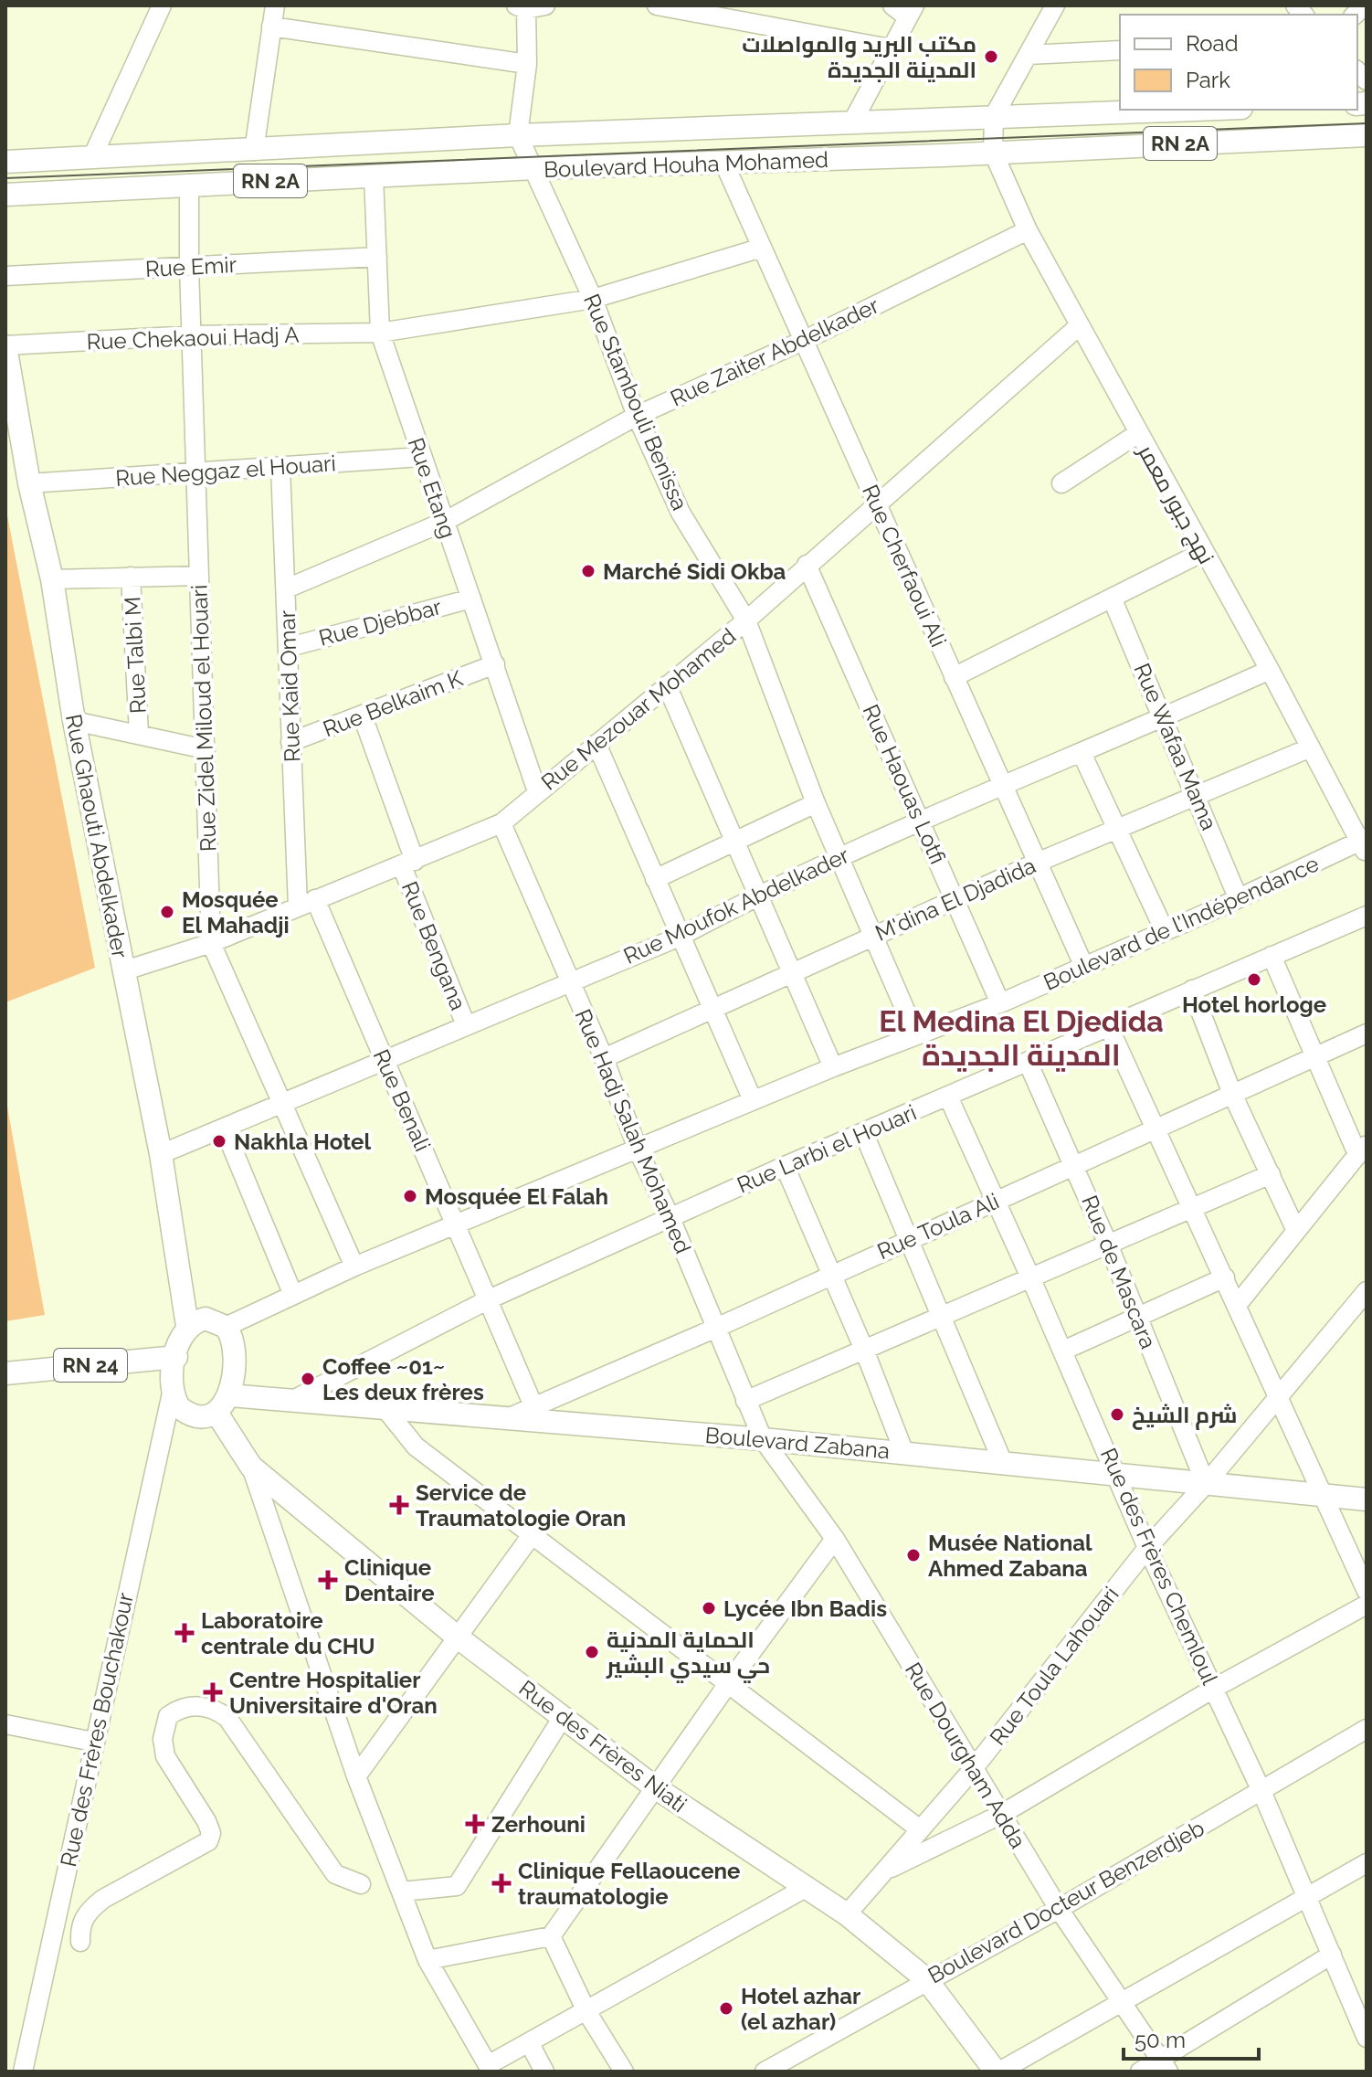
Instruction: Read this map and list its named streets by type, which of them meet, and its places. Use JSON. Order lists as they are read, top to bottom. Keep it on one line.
{"streets":{"main road":["RN 2A","Boulevard Houha Mohamed","Rue Ghaouti Abdelkader","RN 24","Boulevard Zabana","Rue des Frères Niati"],"street":["Rue Emir","Rue Chekaoui Hadj A","Rue Zaiter Abdelkader","Rue Stambouli Benïssa","Rue Neggaz el Houari","Rue Etang","نهج جبور معمر","Rue Cherfaoui Ali","Rue Djebbar","Rue Talbi M","Rue Kaid Omar","Rue Belkaim K","Rue Mezouar Mohamed","Rue Zidel Miloud el Houari","Rue Wafaa Mama","Rue Haouas Lotfi","M'dina El Djadida","Rue Moufok Abdelkader","Boulevard de l'Indépendance","Rue Bengana","Rue Benali","Rue Hadj Salah Mohamed","Rue Larbi el Houari","Rue Toula Ali","Rue de Mascara","Rue des Frères Chemloul","Rue Toula Lahouari","Rue des Frères Bouchakour","Rue Dourgham Adda","Boulevard Docteur Benzerdjeb"]},"crossings":[["Boulevard Houha Mohamed","Rue Stambouli Benïssa"],["Boulevard Houha Mohamed","Rue Etang"],["Boulevard Houha Mohamed","نهج جبور معمر"],["Boulevard Houha Mohamed","Rue Cherfaoui Ali"],["Boulevard Houha Mohamed","Rue Zidel Miloud el Houari"],["Rue Emir","Rue Etang"],["Rue Emir","Rue Zidel Miloud el Houari"],["Rue Chekaoui Hadj A","Rue Stambouli Benïssa"],["Rue Chekaoui Hadj A","Rue Etang"],["Rue Chekaoui Hadj A","Rue Cherfaoui Ali"],["Rue Chekaoui Hadj A","Rue Zidel Miloud el Houari"],["Rue Chekaoui Hadj A","Rue Ghaouti Abdelkader"],["Rue Zaiter Abdelkader","Rue Stambouli Benïssa"],["Rue Zaiter Abdelkader","Rue Etang"],["Rue Zaiter Abdelkader","نهج جبور معمر"],["Rue Zaiter Abdelkader","Rue Cherfaoui Ali"],["Rue Zaiter Abdelkader","Rue Kaid Omar"],["Rue Stambouli Benïssa","Rue Mezouar Mohamed"],["Rue Stambouli Benïssa","M'dina El Djadida"],["Rue Stambouli Benïssa","Rue Moufok Abdelkader"],["Rue Stambouli Benïssa","Boulevard de l'Indépendance"],["Rue Neggaz el Houari","Rue Etang"],["Rue Neggaz el Houari","Rue Kaid Omar"],["Rue Neggaz el Houari","Rue Zidel Miloud el Houari"],["Rue Neggaz el Houari","Rue Ghaouti Abdelkader"],["Rue Etang","Rue Djebbar"],["Rue Etang","Rue Belkaim K"],["Rue Etang","Rue Mezouar Mohamed"],["نهج جبور معمر","Rue Mezouar Mohamed"],["نهج جبور معمر","M'dina El Djadida"],["نهج جبور معمر","Rue Moufok Abdelkader"],["نهج جبور معمر","Boulevard de l'Indépendance"],["Rue Cherfaoui Ali","Rue Mezouar Mohamed"],["Rue Cherfaoui Ali","M'dina El Djadida"],["Rue Cherfaoui Ali","Rue Moufok Abdelkader"],["Rue Cherfaoui Ali","Boulevard de l'Indépendance"],["Rue Djebbar","Rue Kaid Omar"],["Rue Kaid Omar","Rue Belkaim K"],["Rue Kaid Omar","Rue Mezouar Mohamed"],["Rue Kaid Omar","Rue Benali"],["Rue Belkaim K","Rue Bengana"],["Rue Mezouar Mohamed","Rue Zidel Miloud el Houari"],["Rue Mezouar Mohamed","Rue Haouas Lotfi"],["Rue Mezouar Mohamed","Rue Ghaouti Abdelkader"],["Rue Mezouar Mohamed","Rue Bengana"],["Rue Mezouar Mohamed","Rue Benali"],["Rue Mezouar Mohamed","Rue Hadj Salah Mohamed"],["Rue Zidel Miloud el Houari","Rue Moufok Abdelkader"],["Rue Zidel Miloud el Houari","Boulevard de l'Indépendance"],["Rue Wafaa Mama","M'dina El Djadida"],["Rue Wafaa Mama","Rue Moufok Abdelkader"],["Rue Wafaa Mama","Boulevard de l'Indépendance"],["Rue Haouas Lotfi","M'dina El Djadida"],["Rue Haouas Lotfi","Rue Moufok Abdelkader"],["Rue Haouas Lotfi","Boulevard de l'Indépendance"],["Rue Ghaouti Abdelkader","Rue Moufok Abdelkader"],["Rue Ghaouti Abdelkader","Boulevard de l'Indépendance"],["Rue Ghaouti Abdelkader","RN 24"],["Rue Ghaouti Abdelkader","Boulevard Zabana"],["Rue Ghaouti Abdelkader","Rue des Frères Bouchakour"],["Rue Ghaouti Abdelkader","Rue des Frères Niati"],["M'dina El Djadida","Rue Hadj Salah Mohamed"],["Rue Moufok Abdelkader","Rue Bengana"],["Rue Moufok Abdelkader","Rue Benali"],["Rue Moufok Abdelkader","Rue Hadj Salah Mohamed"],["Boulevard de l'Indépendance","Rue Benali"],["Boulevard de l'Indépendance","Rue Hadj Salah Mohamed"],["Boulevard de l'Indépendance","RN 24"],["Boulevard de l'Indépendance","Boulevard Zabana"],["Boulevard de l'Indépendance","Rue des Frères Bouchakour"],["Boulevard de l'Indépendance","Rue des Frères Niati"],["Rue Benali","Rue Larbi el Houari"],["Rue Benali","Rue Toula Ali"],["Rue Benali","Boulevard Zabana"],["Rue Hadj Salah Mohamed","Rue Larbi el Houari"],["Rue Hadj Salah Mohamed","Rue Toula Ali"],["Rue Hadj Salah Mohamed","Boulevard Zabana"],["Rue Hadj Salah Mohamed","Rue Dourgham Adda"],["Rue Larbi el Houari","Rue de Mascara"],["Rue Larbi el Houari","Boulevard Zabana"],["Rue Larbi el Houari","Rue des Frères Chemloul"],["Rue Toula Ali","Rue de Mascara"],["Rue Toula Ali","Boulevard Zabana"],["Rue Toula Ali","Rue des Frères Chemloul"],["Rue de Mascara","Boulevard Zabana"],["Rue de Mascara","Rue Toula Lahouari"],["RN 24","Boulevard Zabana"],["RN 24","Rue des Frères Bouchakour"],["RN 24","Rue des Frères Niati"],["Boulevard Zabana","Rue des Frères Chemloul"],["Boulevard Zabana","Rue Toula Lahouari"],["Boulevard Zabana","Rue des Frères Bouchakour"],["Boulevard Zabana","Rue des Frères Niati"],["Boulevard Zabana","Rue Dourgham Adda"],["Rue des Frères Chemloul","Rue Toula Lahouari"],["Rue des Frères Chemloul","Boulevard Docteur Benzerdjeb"],["Rue Toula Lahouari","Rue des Frères Niati"],["Rue Toula Lahouari","Rue Dourgham Adda"],["Rue des Frères Bouchakour","Rue des Frères Niati"],["Rue des Frères Niati","Boulevard Docteur Benzerdjeb"],["Rue Dourgham Adda","Boulevard Docteur Benzerdjeb"]],"districts":["El Medina El Djedida المدينة الجديدة"],"places":{"other":["مكتب البريد والمواصلات المدينة الجديدة","Marché Sidi Okba","Mosquée El Mahadji","Hotel horloge","Nakhla Hotel","Mosquée El Falah","Coffee ~01~ Les deux frères","شرم الشيخ","Musée National Ahmed Zabana","Lycée Ibn Badis","الحماية المدنية حي سيدي البشير","Hotel azhar (el azhar)"],"health":["Service de Traumatologie Oran","Clinique Dentaire","Laboratoire centrale du CHU","Centre Hospitalier Universitaire d'Oran","Zerhouni","Clinique Fellaoucene traumatologie"]},"legend":["Road","Park"],"scale_bar":"50 m"}
